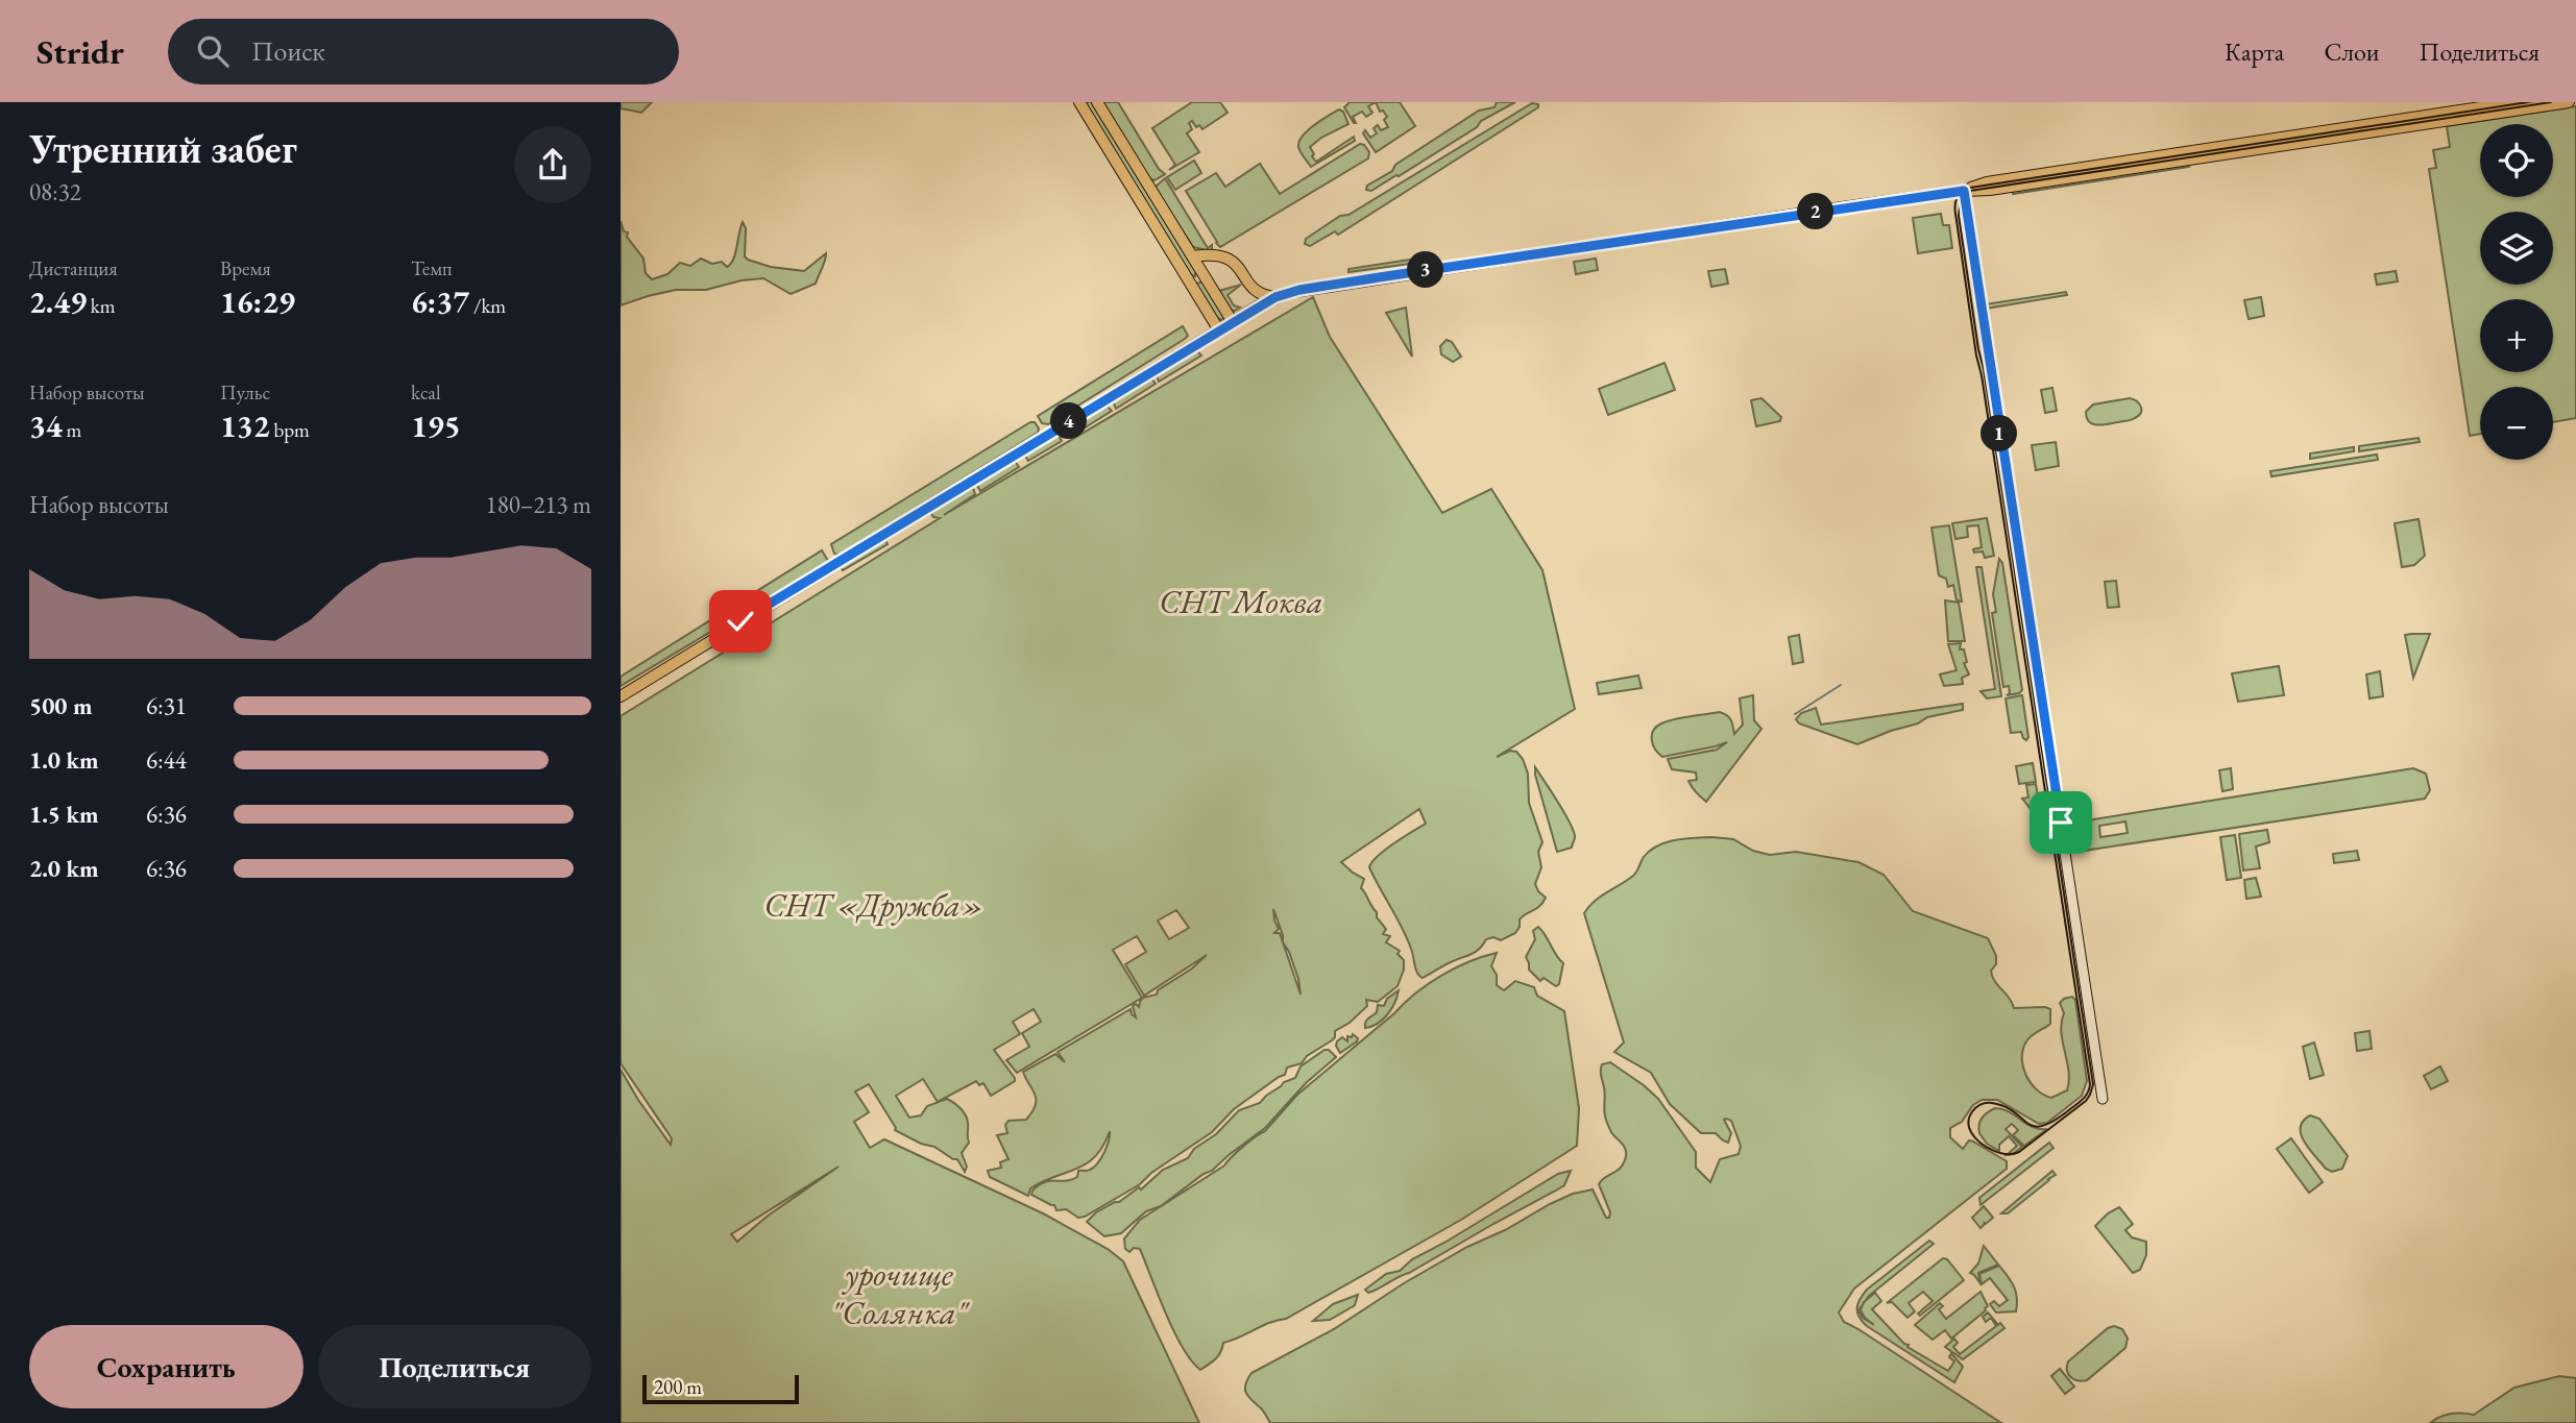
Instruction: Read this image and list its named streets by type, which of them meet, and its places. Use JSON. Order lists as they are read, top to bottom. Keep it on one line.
{"parks":["СНТ Моква","СНТ «Дружба»","урочище \"Солянка\""],"scale_bar":"200 m","page":{"header":"Stridr","search":"Поиск","nav":["Карта","Слои","Поделиться"],"heading":["Утренний забег","08:32"],"map_buttons":["+","−"],"pins":["2","3","4","1"],"stats":[["Дистанция","2.49 km"],["Время","16:29"],["Темп","6:37 /km"],["Набор высоты","34 m"],["Пульс","132 bpm"],["kcal","195"]],"chart":["Набор высоты","180–213 m"],"list":[{"name":"500 m","note":"6:31"},{"name":"1.0 km","note":"6:44"},{"name":"1.5 km","note":"6:36"},{"name":"2.0 km","note":"6:36"}],"buttons":["Сохранить","Поделиться"],"scale":"200 m"}}
